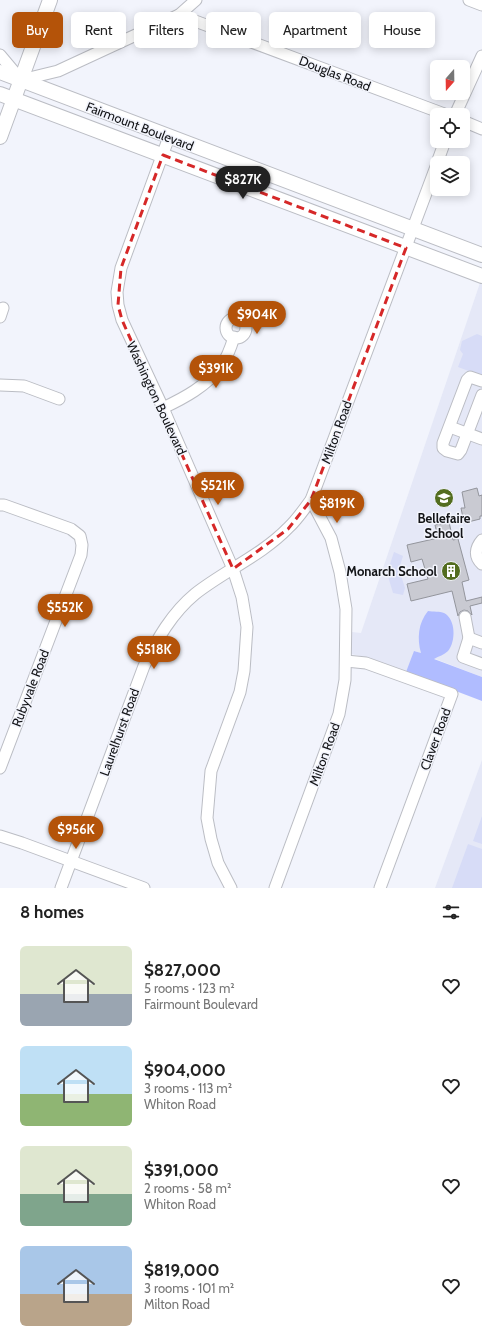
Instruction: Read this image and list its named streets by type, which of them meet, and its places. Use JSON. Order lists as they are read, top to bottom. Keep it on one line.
{"streets":{"main road":["Fairmount Boulevard"],"street":["Douglas Road","Washington Boulevard","Milton Road","Rubyvale Road","Laurelhurst Road","Claver Road"]},"crossings":[["Fairmount Boulevard","Washington Boulevard"],["Fairmount Boulevard","Milton Road"],["Washington Boulevard","Laurelhurst Road"],["Milton Road","Laurelhurst Road"],["Milton Road","Claver Road"]],"places":{"school or university":["Bellefaire School"],"building":["Monarch School"]},"north":"bottom","page":{"chip":["Buy","Rent","Filters","New","Apartment","House"],"price":["$827K","$904K","$391K","$521K","$819K","$552K","$518K","$956K"],"heading":"8 homes","list":[{"name":"$827,000","note":"5 rooms · 123 m² · Fairmount Boulevard"},{"name":"$904,000","note":"3 rooms · 113 m² · Whiton Road"},{"name":"$391,000","note":"2 rooms · 58 m² · Whiton Road"},{"name":"$819,000","note":"3 rooms · 101 m² · Milton Road"}]}}
